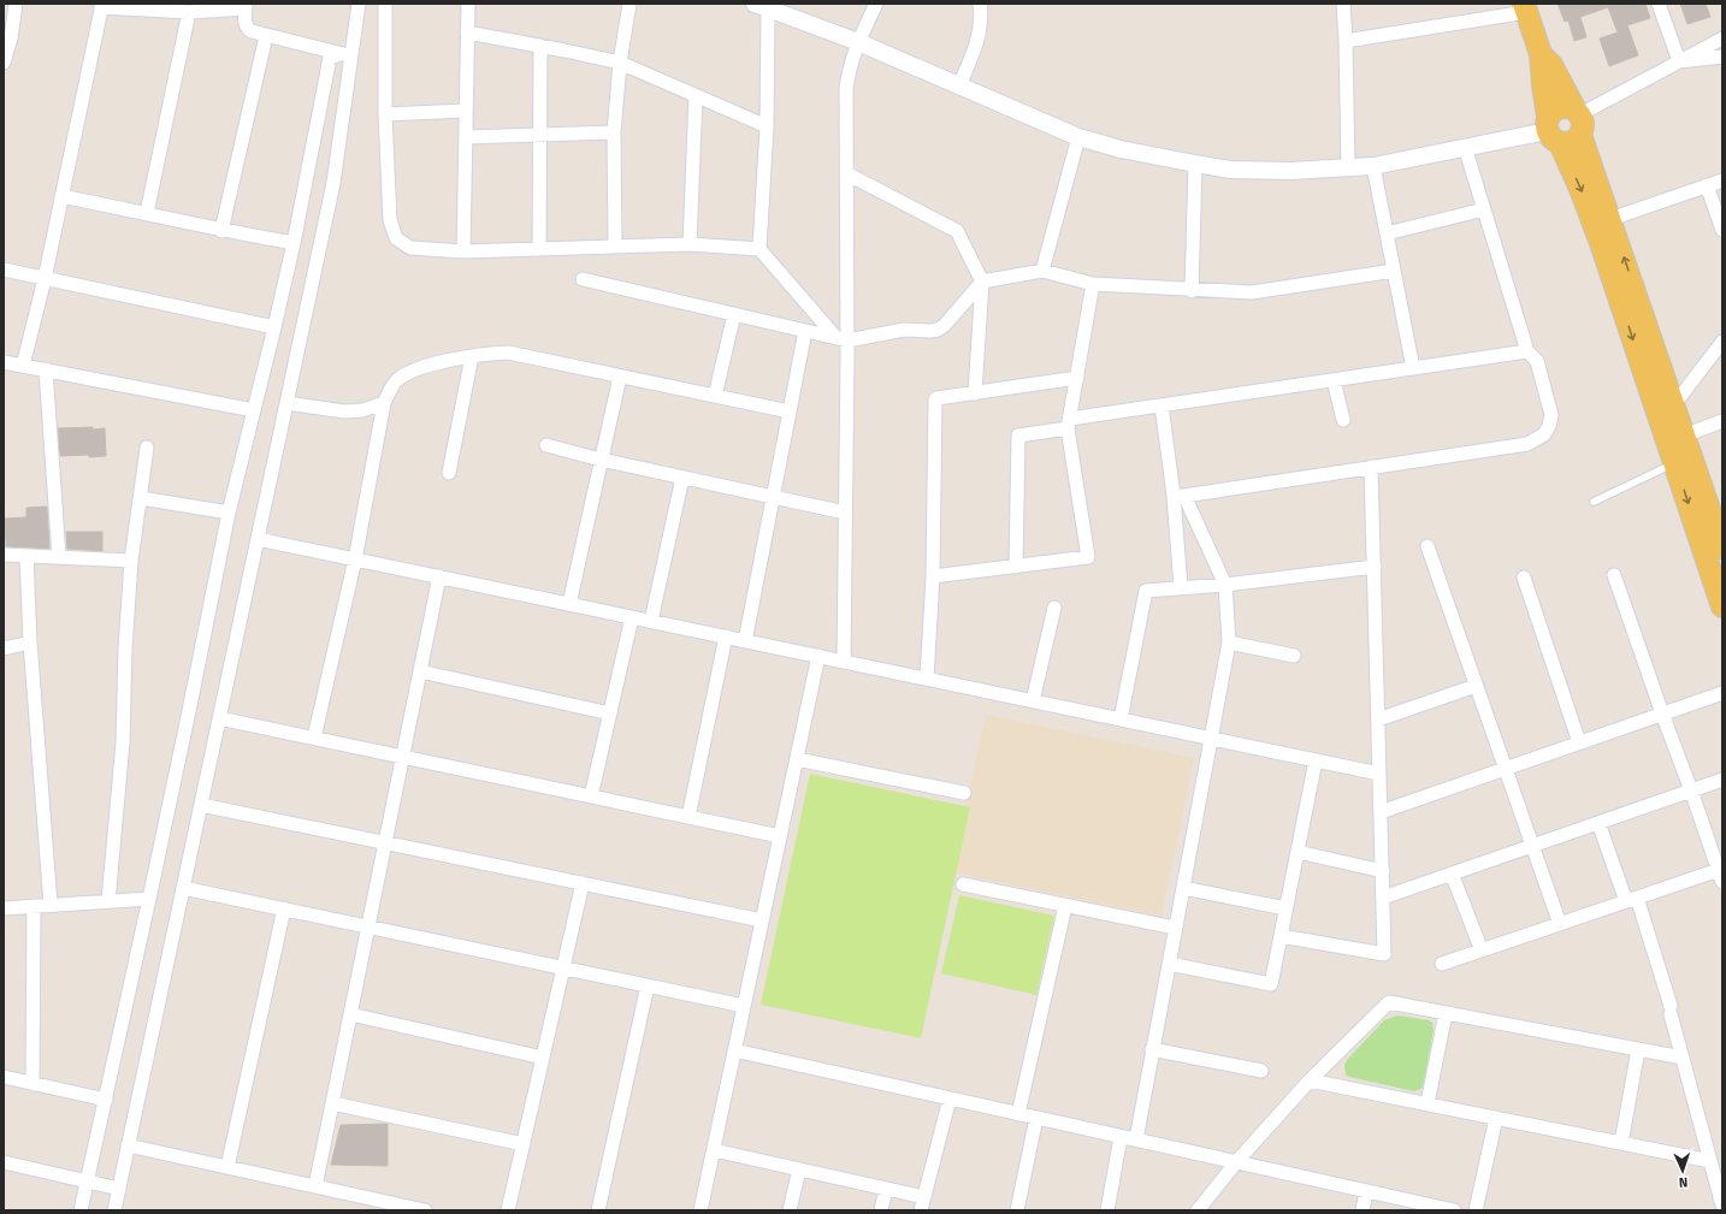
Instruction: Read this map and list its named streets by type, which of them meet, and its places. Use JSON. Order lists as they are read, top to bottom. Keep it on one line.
{"north":"bottom"}
